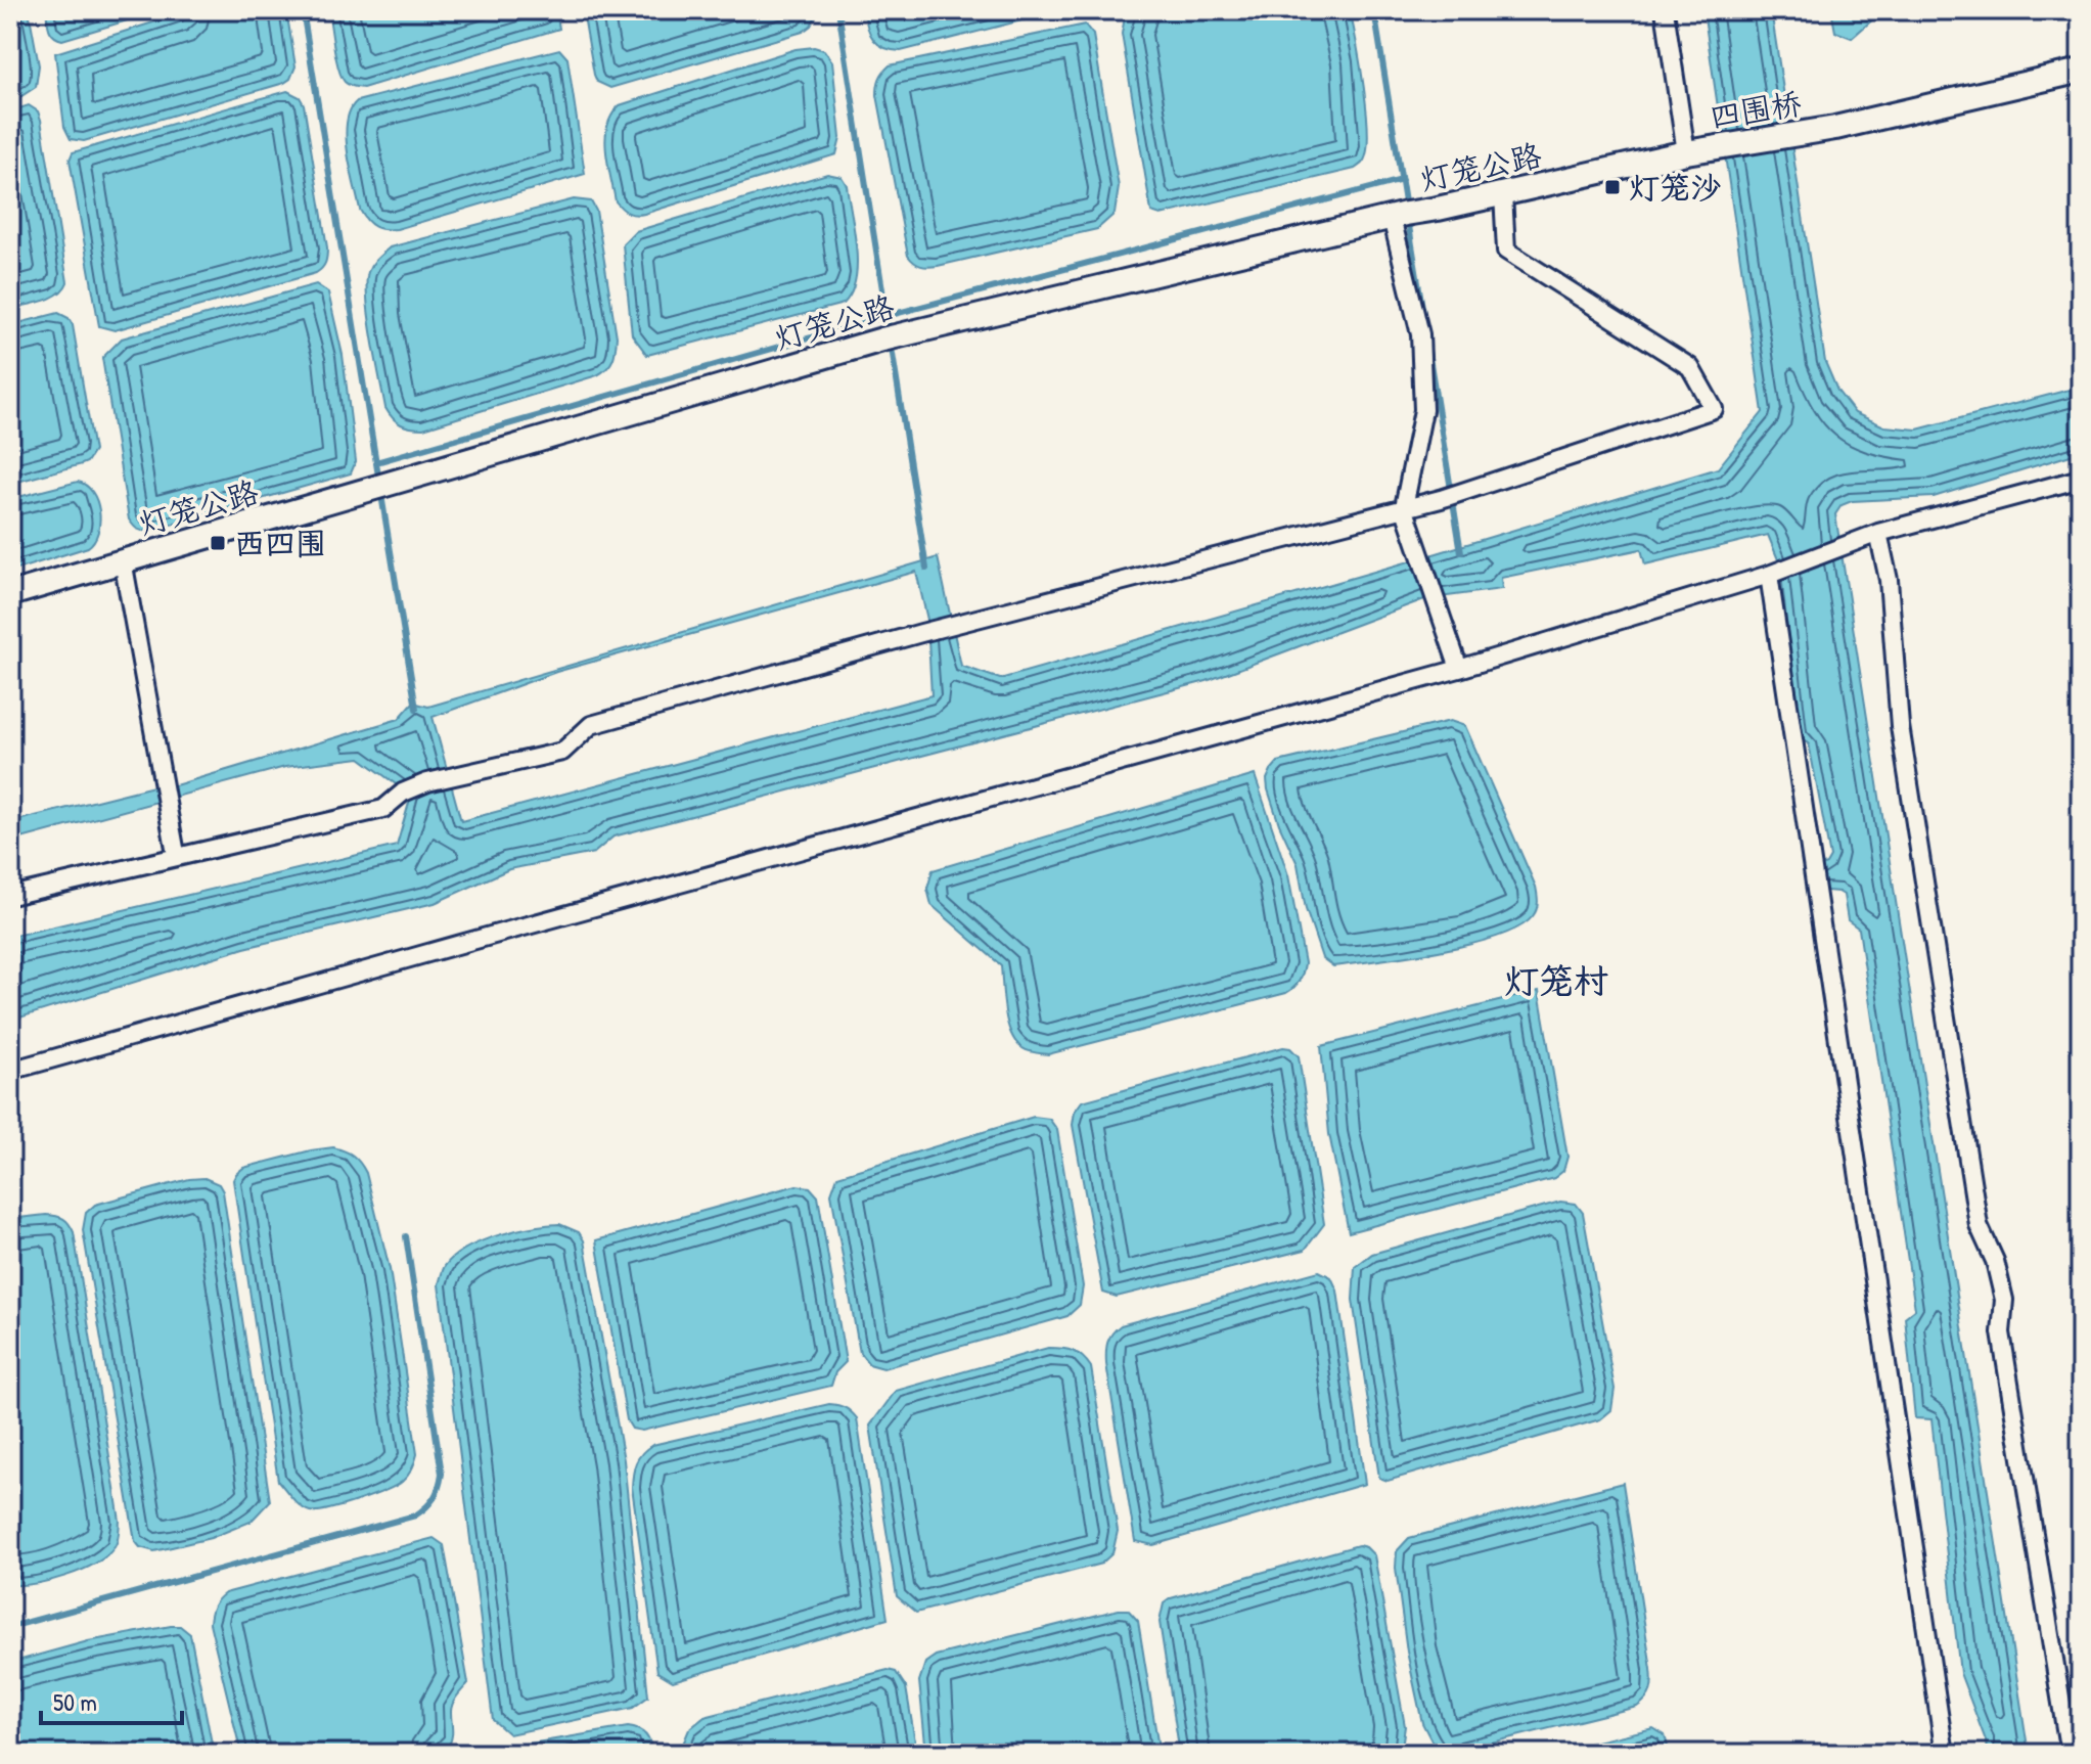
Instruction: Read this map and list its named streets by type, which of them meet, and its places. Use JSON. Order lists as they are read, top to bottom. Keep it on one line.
{"streets":{"street":["四围桥","灯笼公路"]},"crossings":[["四围桥","灯笼公路"]],"districts":["灯笼村"],"places":{"transit":["灯笼沙","西四围"]},"scale_bar":"50 m"}
